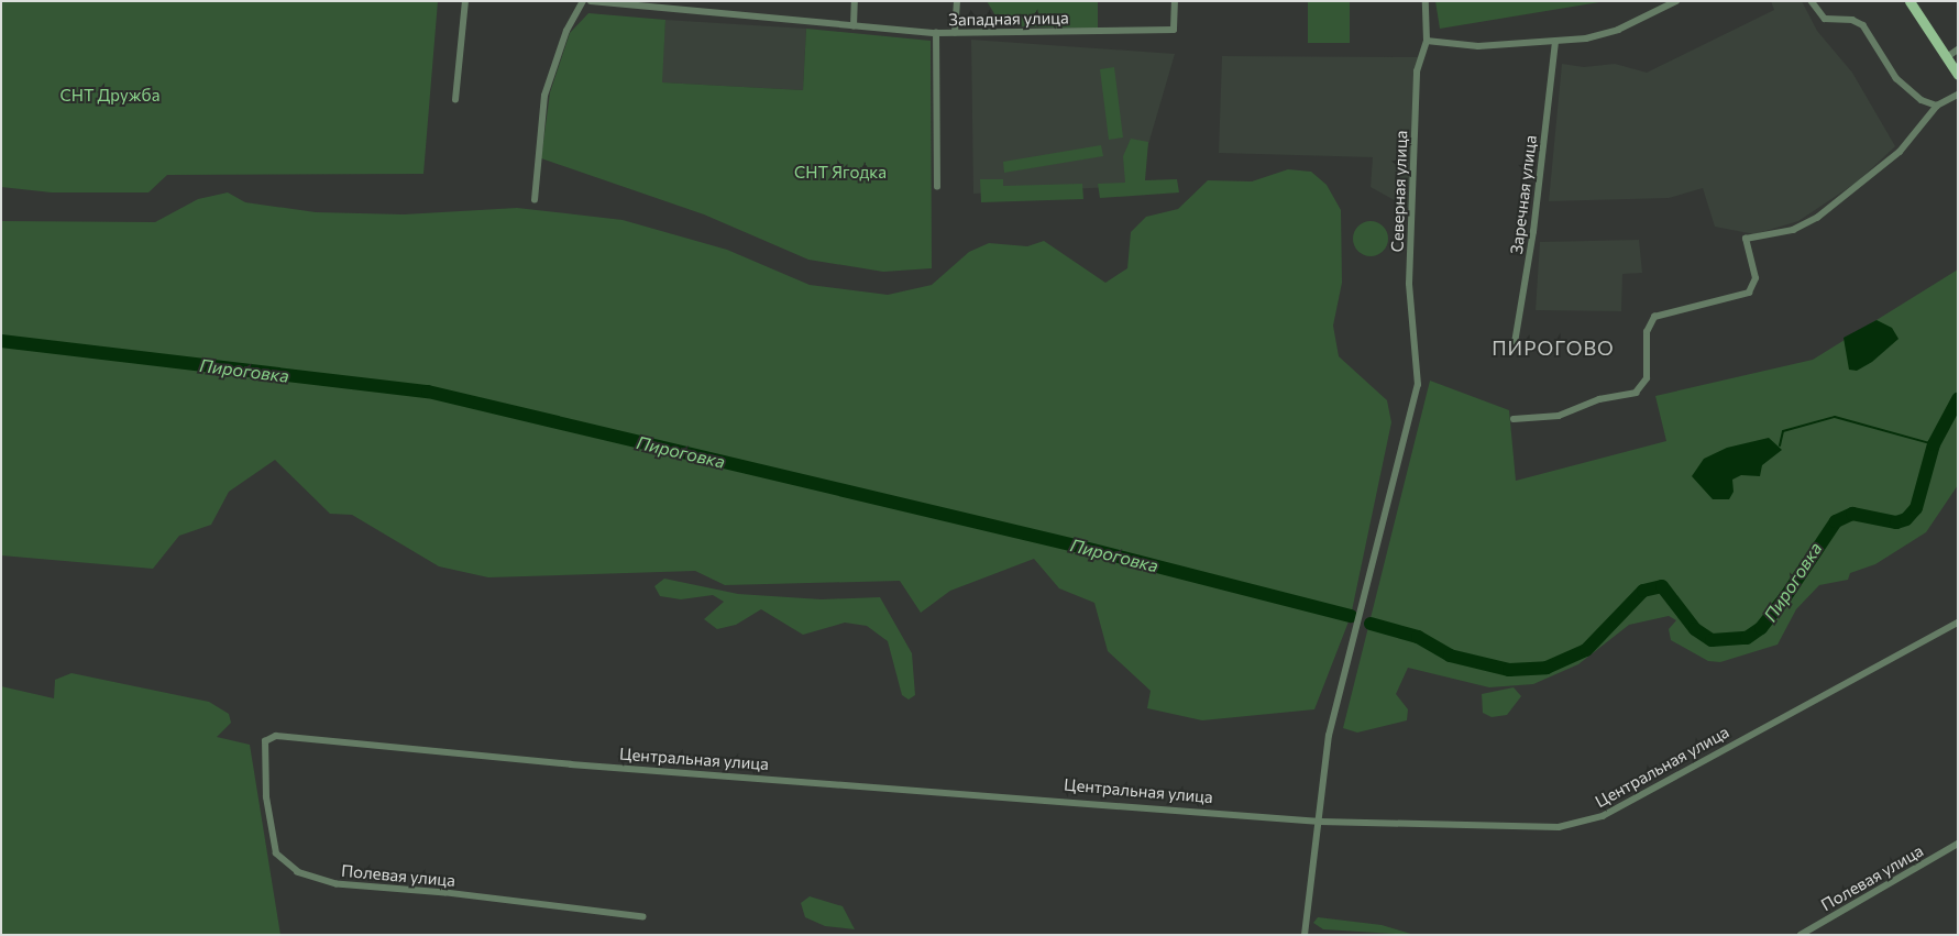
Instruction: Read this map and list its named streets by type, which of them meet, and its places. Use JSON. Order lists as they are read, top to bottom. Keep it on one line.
{"streets":{"street":["Западная улица","Северная улица","Заречная улица","Центральная улица","Полевая улица"]},"crossings":[["Северная улица","Центральная улица"],["Центральная улица","Полевая улица"]],"districts":["ПИРОГОВО"],"water":["Пироговка"],"parks":["СНТ Дружба","СНТ Ягодка"]}
